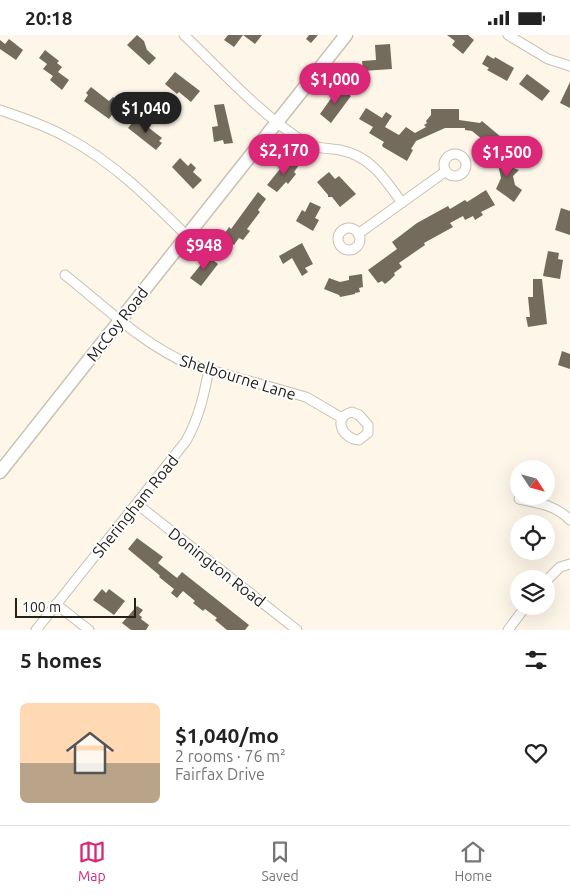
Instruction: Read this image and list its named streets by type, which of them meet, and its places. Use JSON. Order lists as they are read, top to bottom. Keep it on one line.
{"streets":{"main road":["McCoy Road"],"street":["Shelbourne Lane","Sheringham Road","Donington Road"]},"crossings":[["McCoy Road","Shelbourne Lane"],["Shelbourne Lane","Sheringham Road"],["Sheringham Road","Donington Road"]],"scale_bar":"100 m","north":"bottom right","page":{"status":"20:18","price":["$1,000","$1,040","$2,170","$1,500","$948"],"scale":"100 m","heading":"5 homes","list":[{"name":"$1,040/mo","note":"2 rooms · 76 m² · Fairfax Drive"}],"tabs":["Map","Saved","Home"]}}
